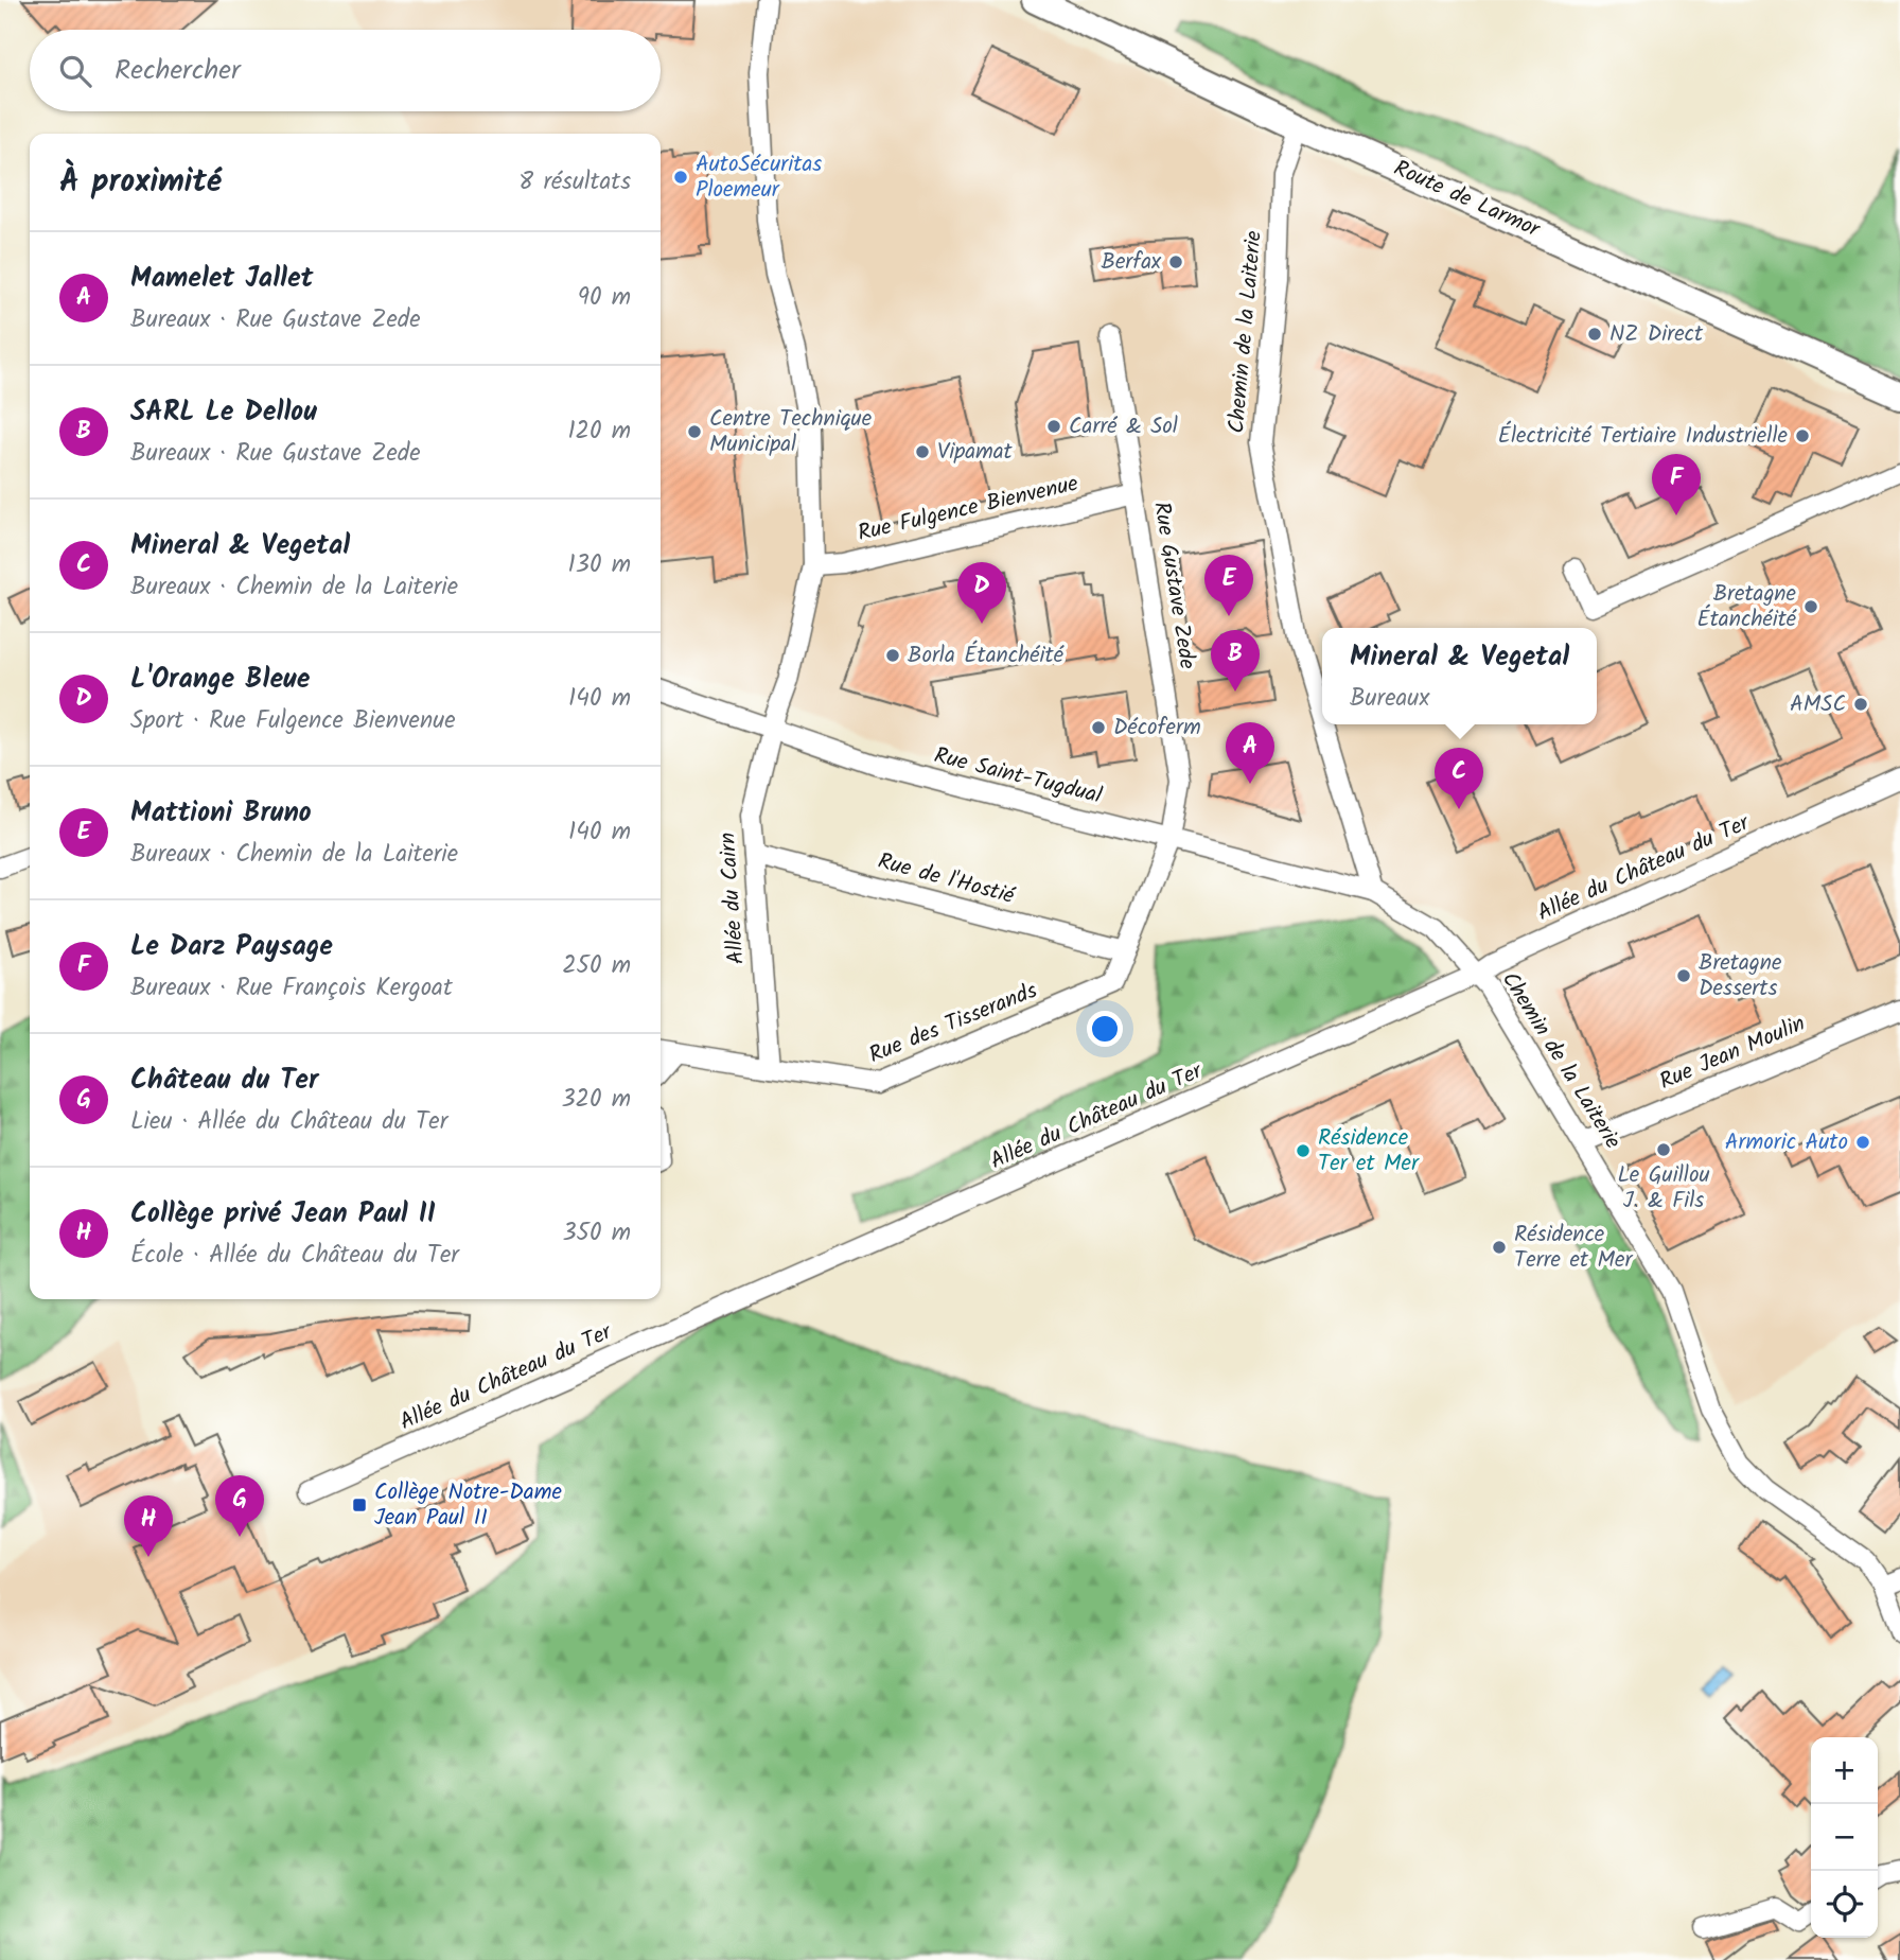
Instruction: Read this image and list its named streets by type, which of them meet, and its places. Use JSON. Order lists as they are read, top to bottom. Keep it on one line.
{"streets":{"main road":["Route de Larmor"],"street":["Chemin de la Laiterie","Rue Fulgence Bienvenue","Rue Gustave Zede","Rue Saint-Tugdual","Allée du Château du Ter","Rue de l'Hostié","Allée du Cairn","Rue des Tisserands","Rue Jean Moulin"]},"crossings":[["Route de Larmor","Chemin de la Laiterie"],["Chemin de la Laiterie","Rue Saint-Tugdual"],["Chemin de la Laiterie","Allée du Château du Ter"],["Chemin de la Laiterie","Rue Jean Moulin"],["Rue Fulgence Bienvenue","Rue Gustave Zede"],["Rue Fulgence Bienvenue","Allée du Cairn"],["Rue Gustave Zede","Rue Saint-Tugdual"],["Rue Gustave Zede","Rue des Tisserands"],["Rue Saint-Tugdual","Allée du Cairn"],["Rue Saint-Tugdual","Rue des Tisserands"],["Rue de l'Hostié","Allée du Cairn"],["Rue de l'Hostié","Rue des Tisserands"],["Allée du Cairn","Rue des Tisserands"]],"places":{"other":["AutoSécuritas Ploemeur","Berfax","NZ Direct","Carré & Sol","Centre Technique Municipal","Électricité Tertiaire Industrielle","Vipamat","Bretagne Étanchéité","Borla Étanchéité","AMSC","Décoferm","Bretagne Desserts","Armoric Auto","Le Guillou J. & Fils","Résidence Ter et Mer","Résidence Terre et Mer"],"transit":["Collège Notre-Dame Jean Paul II"]},"page":{"search":"Rechercher","heading":["À proximité","8 résultats"],"list":[{"mark":"A","name":"Mamelet Jallet","note":"Bureaux · Rue Gustave Zede","value":"90 m"},{"mark":"B","name":"SARL Le Dellou","note":"Bureaux · Rue Gustave Zede","value":"120 m"},{"mark":"C","name":"Mineral & Vegetal","note":"Bureaux · Chemin de la Laiterie","value":"130 m"},{"mark":"D","name":"L'Orange Bleue","note":"Sport · Rue Fulgence Bienvenue","value":"140 m"},{"mark":"E","name":"Mattioni Bruno","note":"Bureaux · Chemin de la Laiterie","value":"140 m"},{"mark":"F","name":"Le Darz Paysage","note":"Bureaux · Rue François Kergoat","value":"250 m"},{"mark":"G","name":"Château du Ter","note":"Lieu · Allée du Château du Ter","value":"320 m"},{"mark":"H","name":"Collège privé Jean Paul II","note":"École · Allée du Château du Ter","value":"350 m"}],"pins":["F","E","D","B","A","C","G","H"],"popup":["Mineral & Vegetal","Bureaux"],"map_buttons":["+","−"]}}
